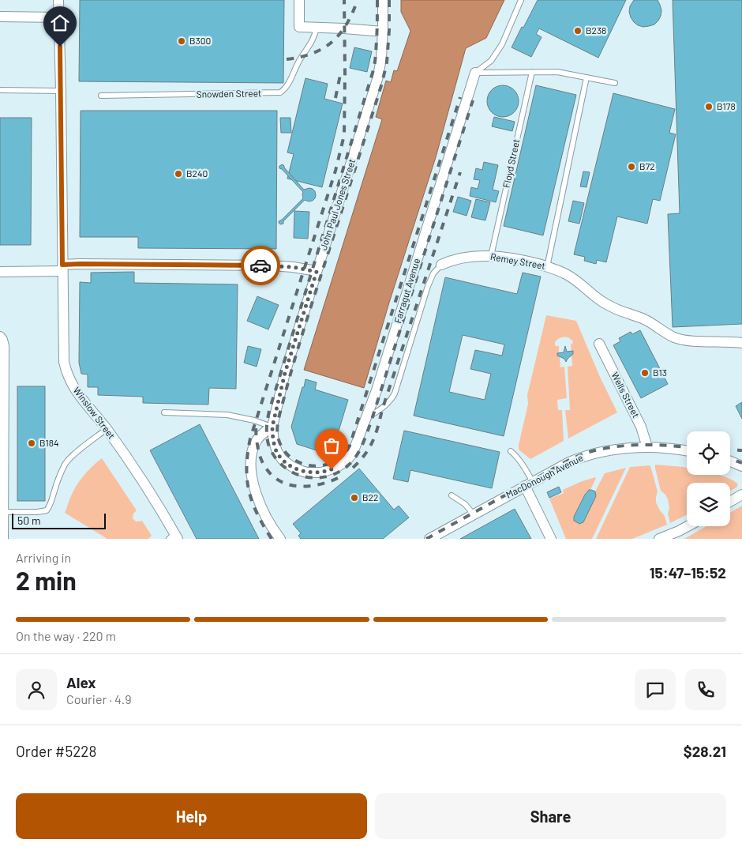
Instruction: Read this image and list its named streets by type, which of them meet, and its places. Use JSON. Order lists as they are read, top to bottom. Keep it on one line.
{"streets":{"street":["John Paul Jones Street","Remey Street","Farragut Avenue","Wells Street","Winslow Street","MacDonough Avenue"],"lane":["Snowden Street","Floyd Street"]},"crossings":[["Floyd Street","Remey Street"],["John Paul Jones Street","Farragut Avenue"],["Wells Street","MacDonough Avenue"]],"places":["B238","B300","B178","B72","B240","B13","B184","B22"],"scale_bar":"50 m","page":{"scale":"50 m","heading":["2 min","Arriving in","15:47–15:52"],"panel":["Alex","Courier · 4.9","Order #5228","$28.21"],"bar":"On the way · 220 m","buttons":["Help","Share"]}}
